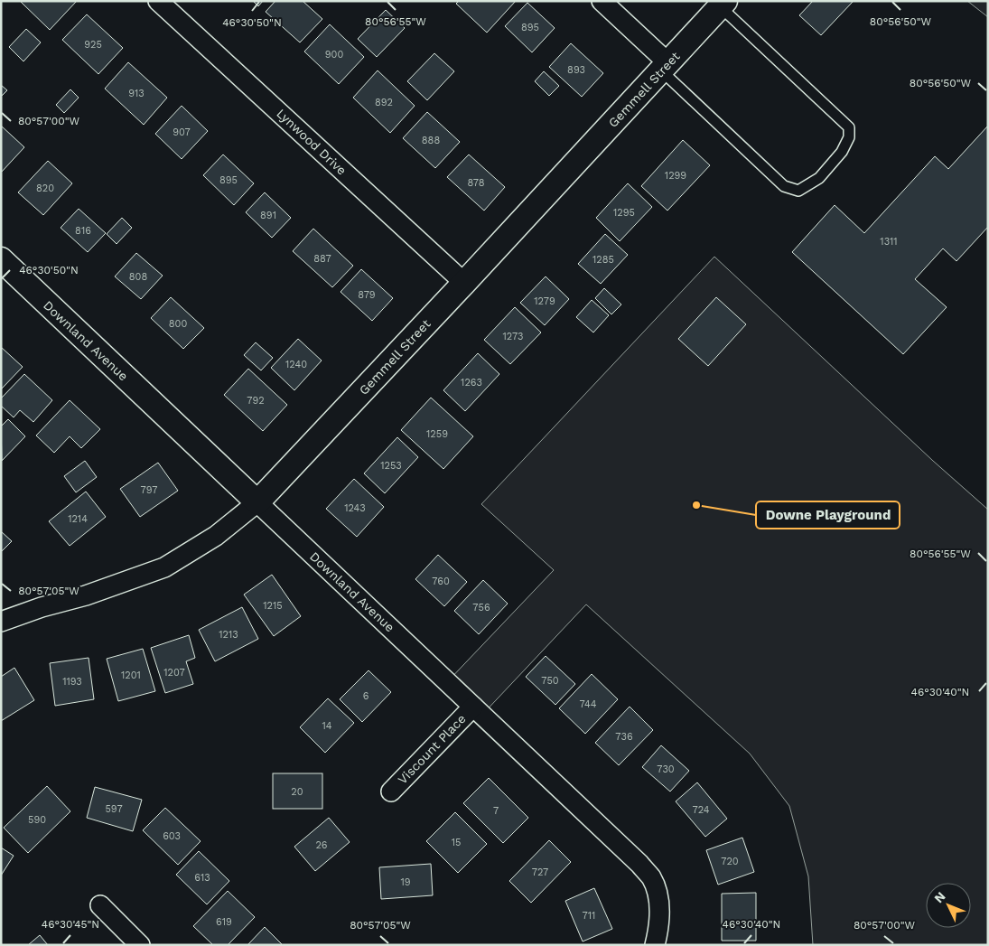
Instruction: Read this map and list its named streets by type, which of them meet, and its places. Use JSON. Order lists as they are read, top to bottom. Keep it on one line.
{"streets":{"street":["Gemmell Street","Lynwood Drive","Downland Avenue","Viscount Place"]},"crossings":[["Gemmell Street","Lynwood Drive"],["Gemmell Street","Downland Avenue"],["Downland Avenue","Viscount Place"]],"places":["Downe Playground"],"house_numbers":["895","925","900","893","913","892","907","888","1299","895","878","820","1295","891","816","1311","887","1285","808","879","1279","800","1273","1240","1263","792","1259","1253","797","1243","1214","760","1215","756","1213","1207","1201","750","1193","6","744","14","736","730","20","597","724","7","590","603","15","26","720","727","613","19","711","619"],"north":"top left","coordinates":["80°56'55\"W","80°56'50\"W","46°30'50\"N","80°57'00\"W","80°57'05\"W","46°30'40\"N","46°30'45\"N"]}
